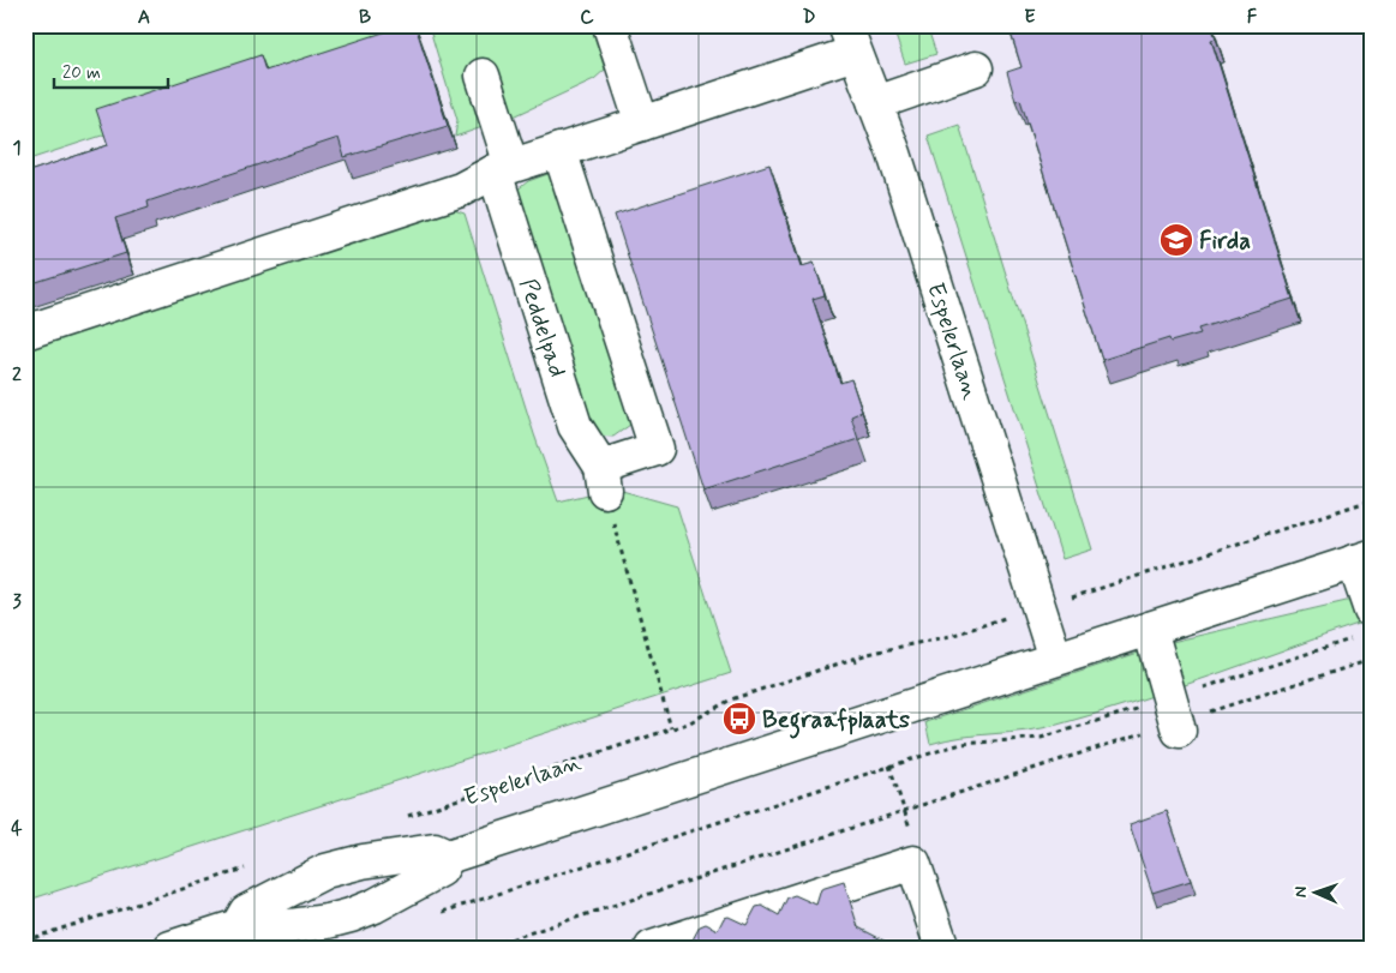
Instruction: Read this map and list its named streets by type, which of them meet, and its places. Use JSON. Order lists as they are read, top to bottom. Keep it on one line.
{"streets":{"main road":["Peddelpad","Espelerlaan"]},"places":{"school or university":["Firda"],"bus stop":["Begraafplaats"]},"scale_bar":"20 m","north":"left","grid":{"columns":["A","B","C","D","E","F"],"rows":["1","2","3","4"]}}
